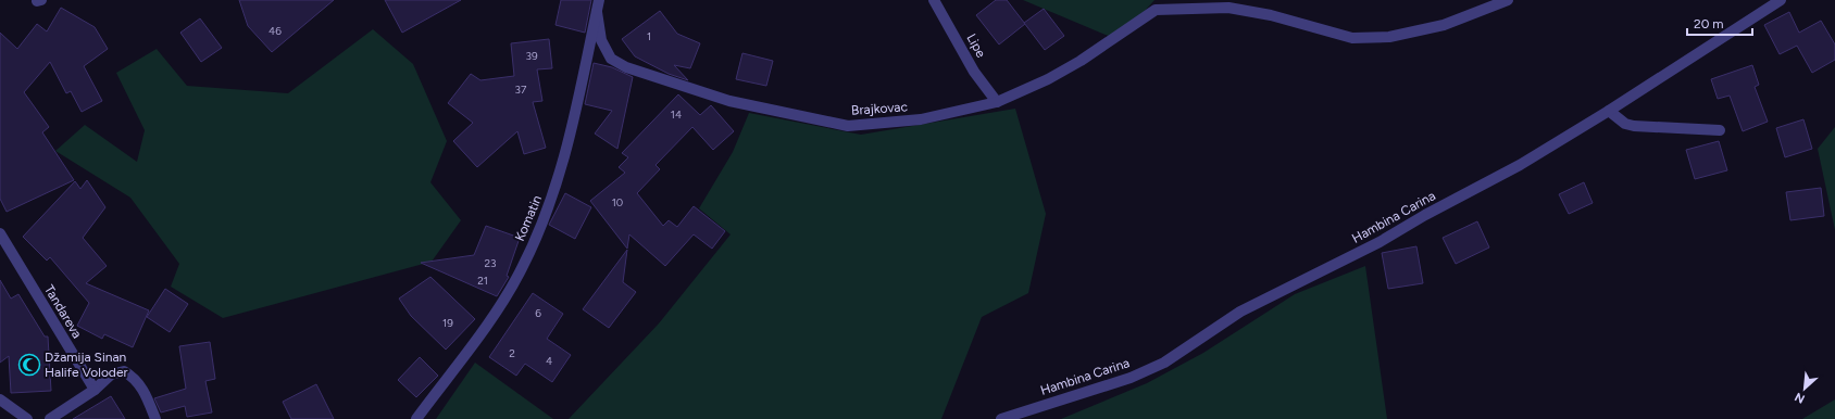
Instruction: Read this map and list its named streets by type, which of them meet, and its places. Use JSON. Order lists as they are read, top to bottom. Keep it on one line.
{"streets":{"street":["Lipe","Brajkovac","Hambina Carina","Komatin","Tandareva"]},"crossings":[["Lipe","Brajkovac"],["Brajkovac","Komatin"]],"places":{"mosque":["Džamija Sinan Halife Voloder"]},"house_numbers":["46","1","39","37","14","10","23","21","6","19","2","4"],"scale_bar":"20 m","north":"bottom left"}
